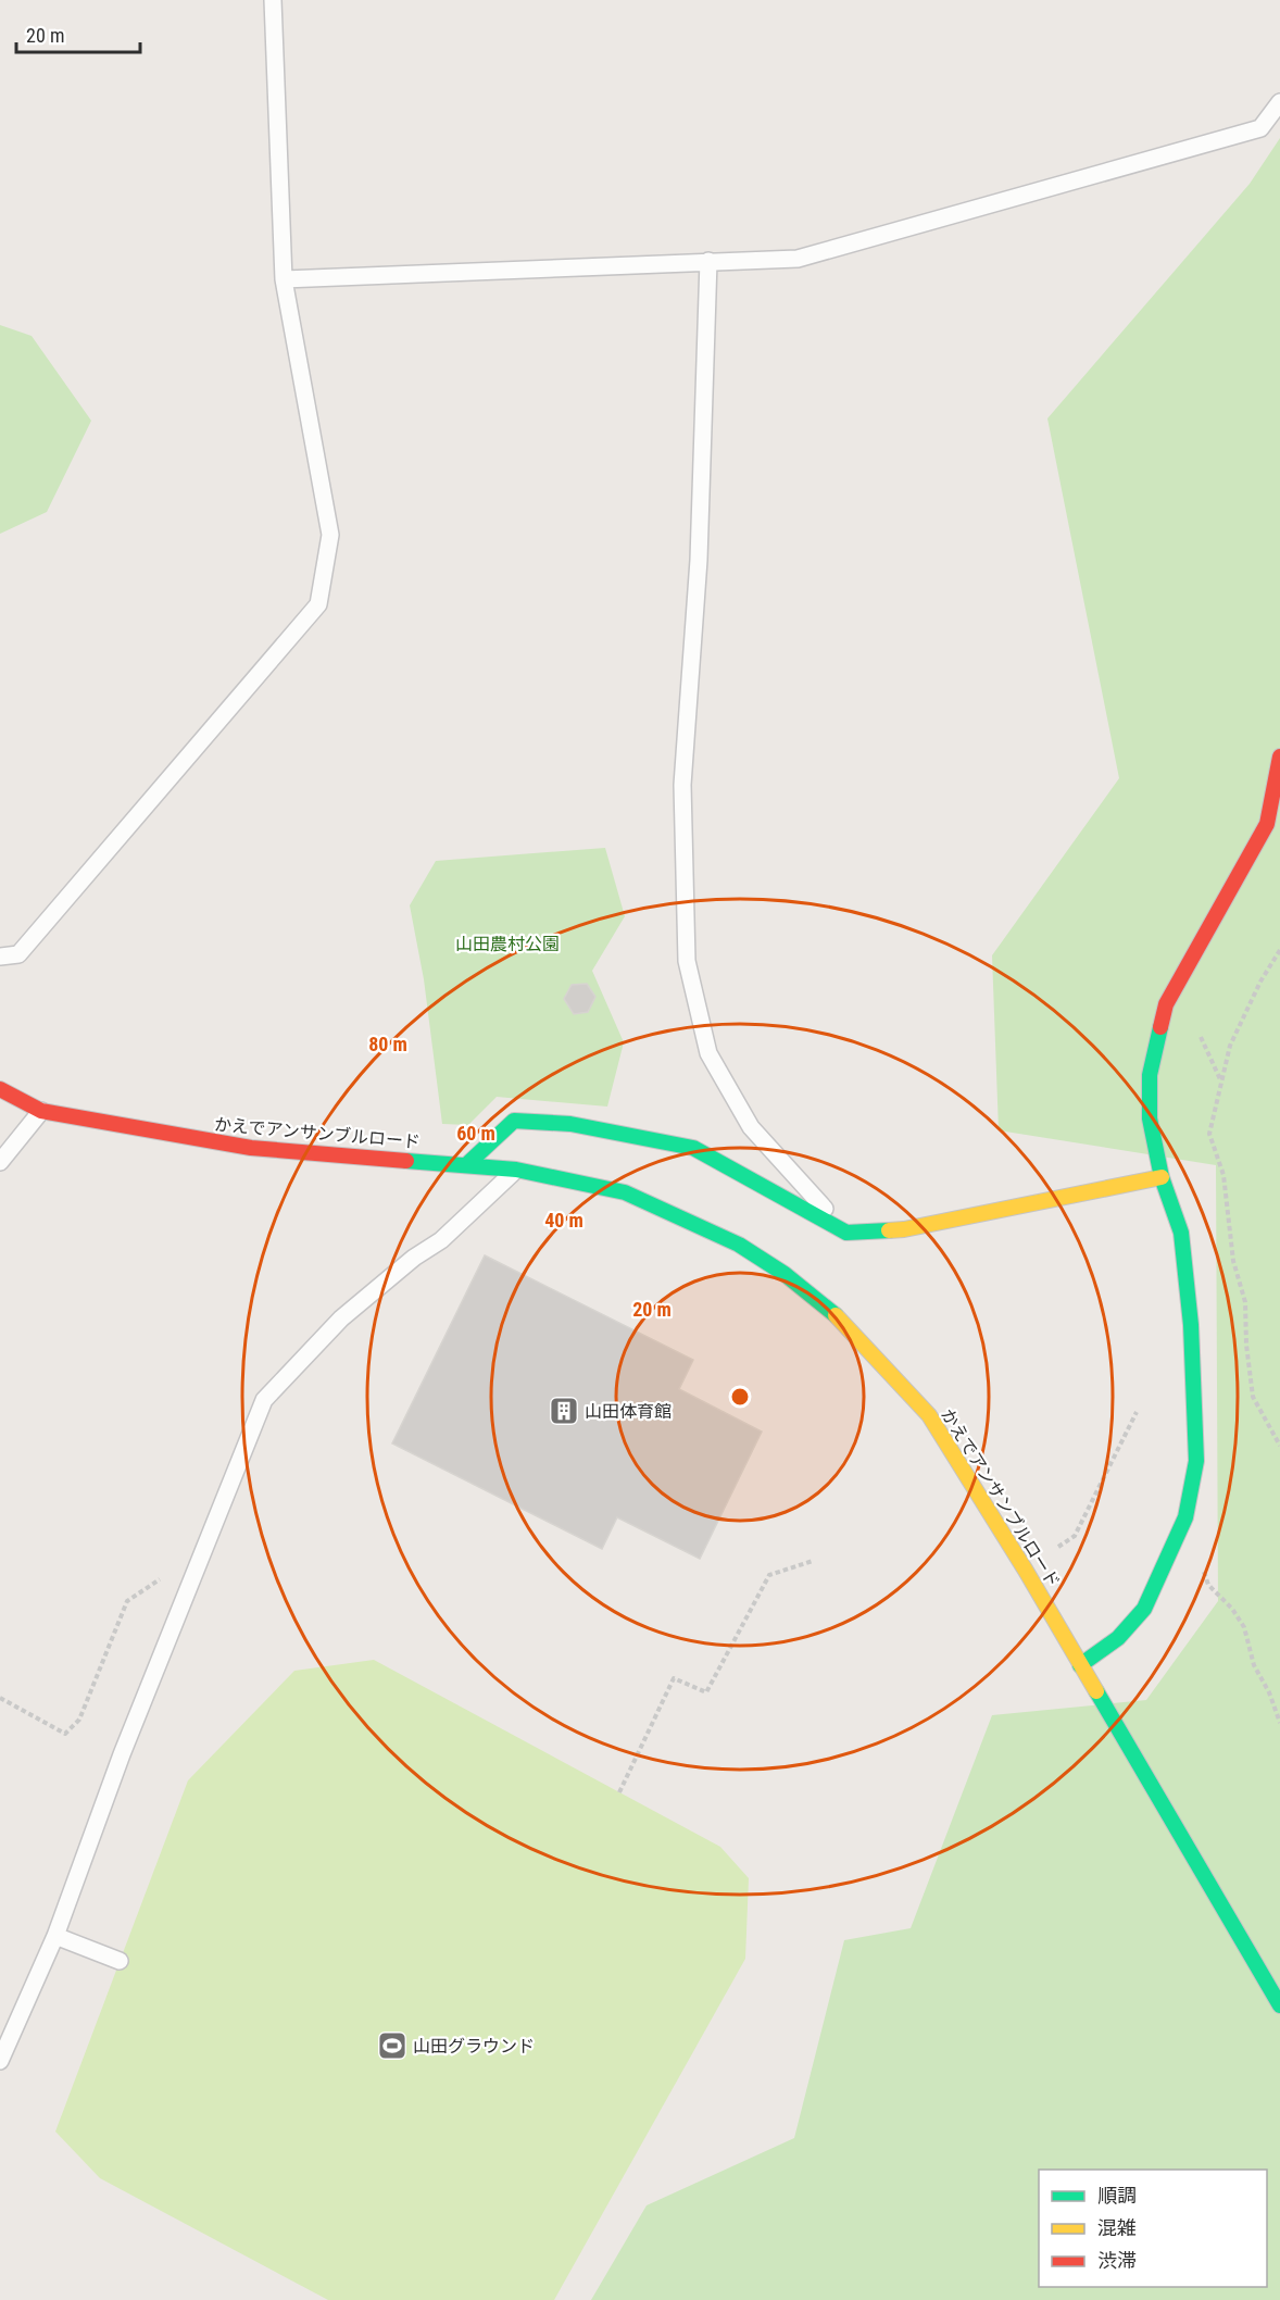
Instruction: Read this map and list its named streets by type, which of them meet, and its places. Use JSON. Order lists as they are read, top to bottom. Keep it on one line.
{"streets":{"street":["かえでアンサンブルロード"]},"parks":["山田農村公園"],"places":{"building":["山田体育館"],"sports":["山田グラウンド"]},"legend":["順調","混雑","渋滞"],"scale_bar":"20 m","rings":["80 m","60 m","40 m","20 m"]}
